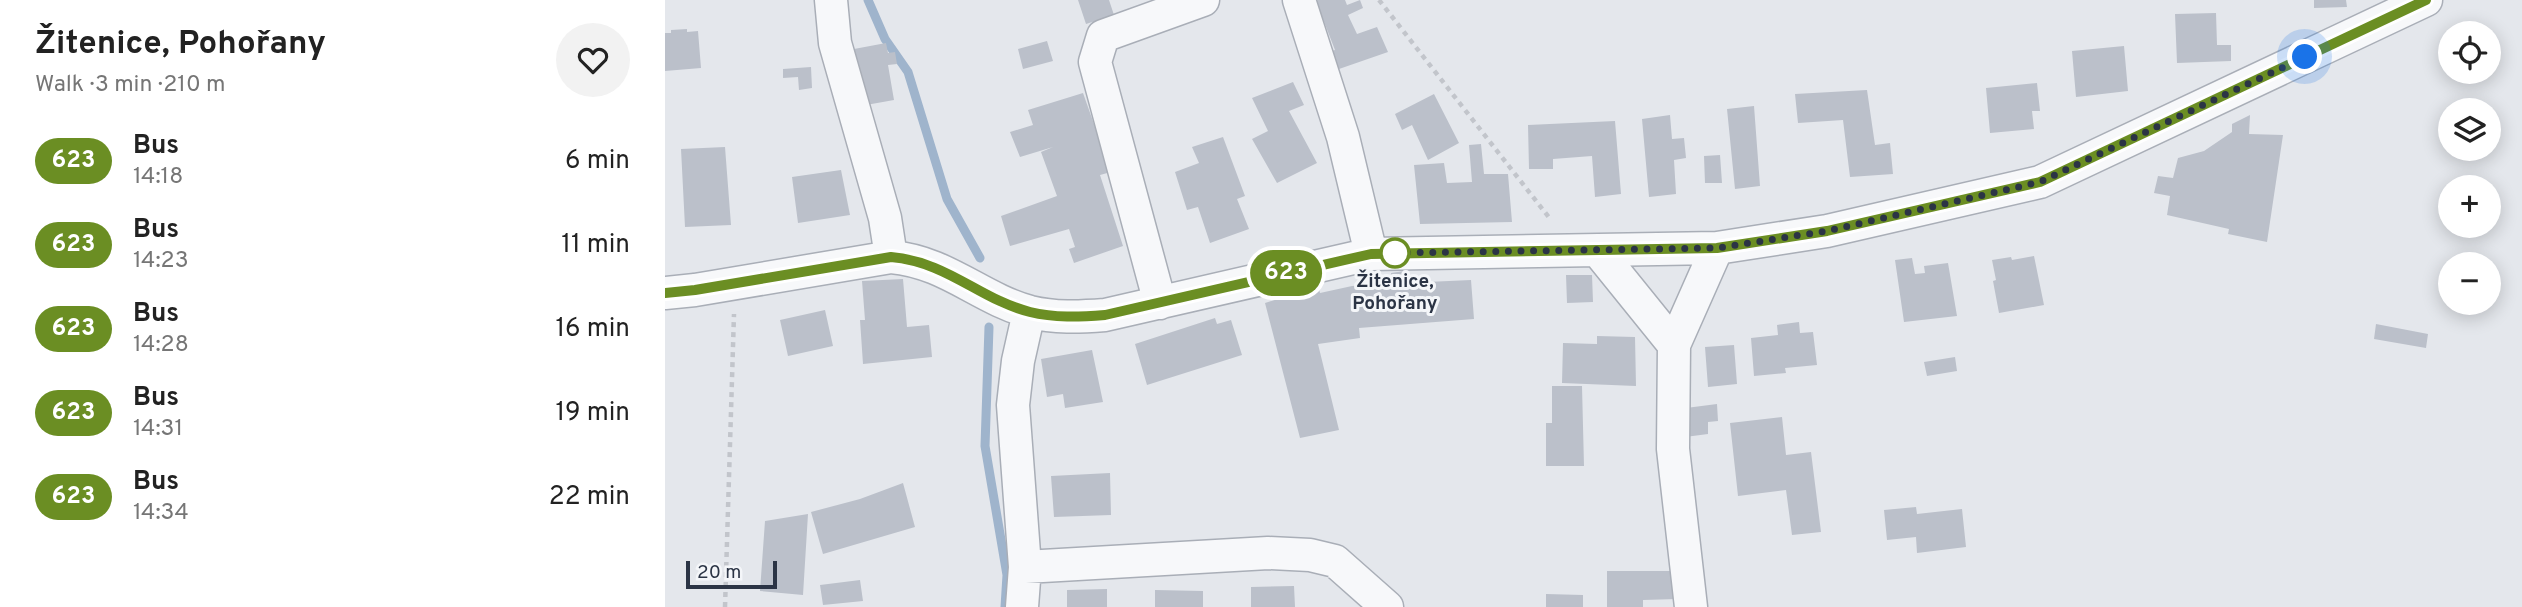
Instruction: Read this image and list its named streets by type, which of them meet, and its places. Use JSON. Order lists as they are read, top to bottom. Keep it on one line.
{"places":["Žitenice, Pohořany"],"lines":["bus line 623"],"scale_bar":"20 m","page":{"heading":["Žitenice, Pohořany","Walk · 3 min · 210 m"],"on_map":"623","map_buttons":["+","−"],"list":[{"mark":"623","name":"Bus","note":"14:18","value":"6 min"},{"mark":"623","name":"Bus","note":"14:23","value":"11 min"},{"mark":"623","name":"Bus","note":"14:28","value":"16 min"},{"mark":"623","name":"Bus","note":"14:31","value":"19 min"},{"mark":"623","name":"Bus","note":"14:34","value":"22 min"}],"scale":"20 m"}}
